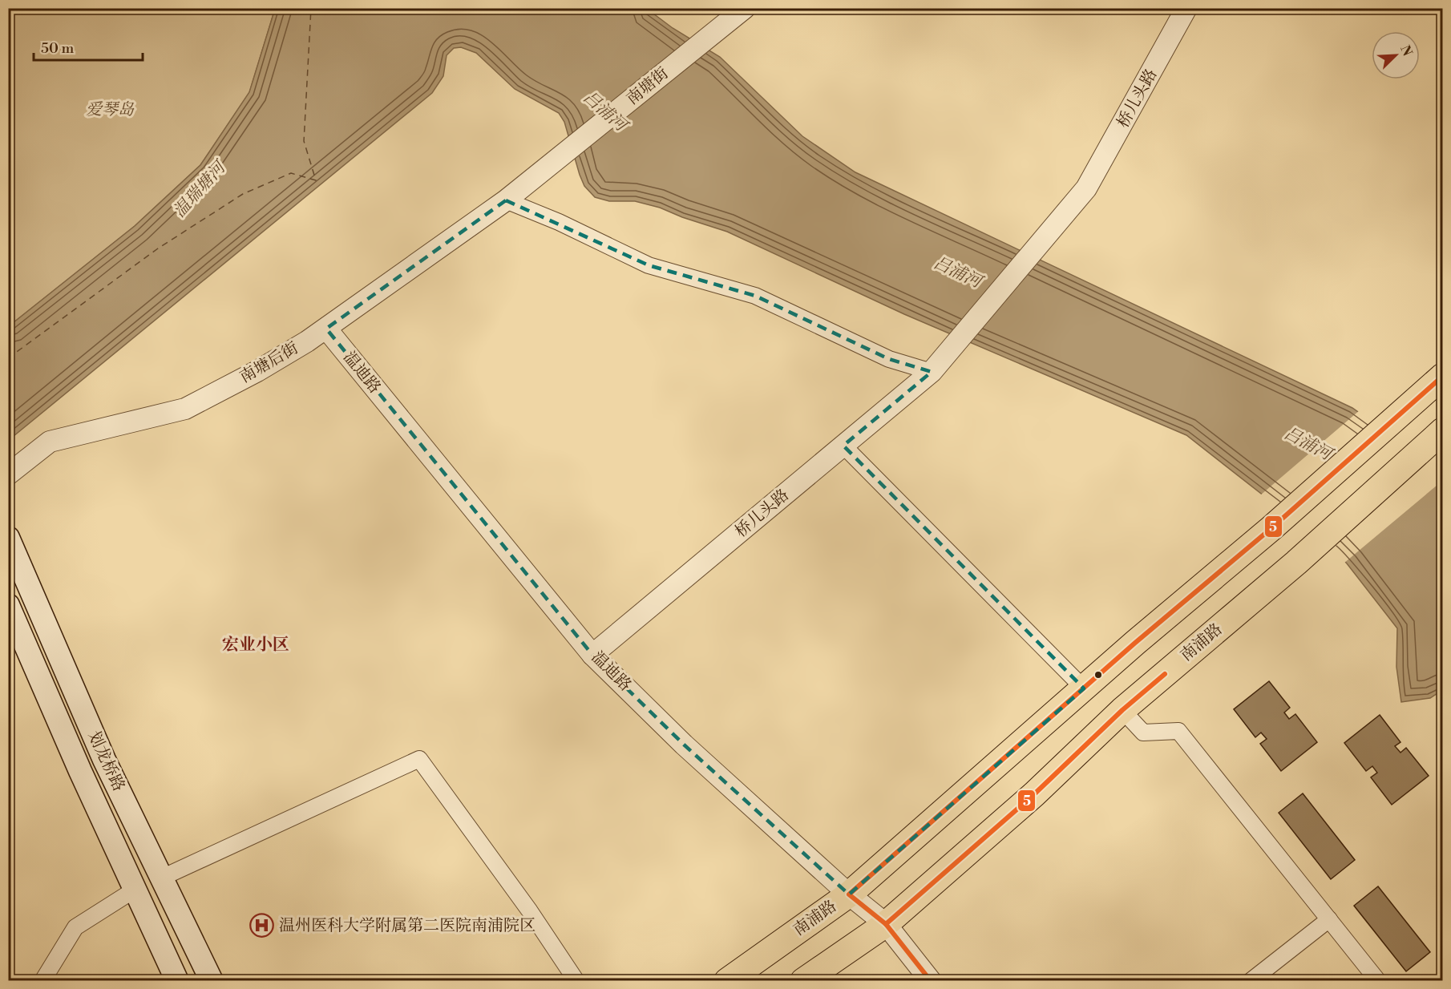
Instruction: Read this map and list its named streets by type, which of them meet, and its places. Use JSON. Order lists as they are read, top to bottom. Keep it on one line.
{"streets":{"main road":["南浦路","划龙桥路"],"street":["南塘街","桥儿头路","南塘后街","温迪路"]},"crossings":[["南塘街","南塘后街"],["桥儿头路","温迪路"],["南塘后街","温迪路"],["温迪路","南浦路"]],"districts":["宏业小区"],"water":["吕浦河","温瑞塘河"],"parks":["爱琴岛"],"places":{"hospital":["温州医科大学附属第二医院南浦院区"]},"lines":["transit line 5"],"scale_bar":"50 m","north":"top right"}
